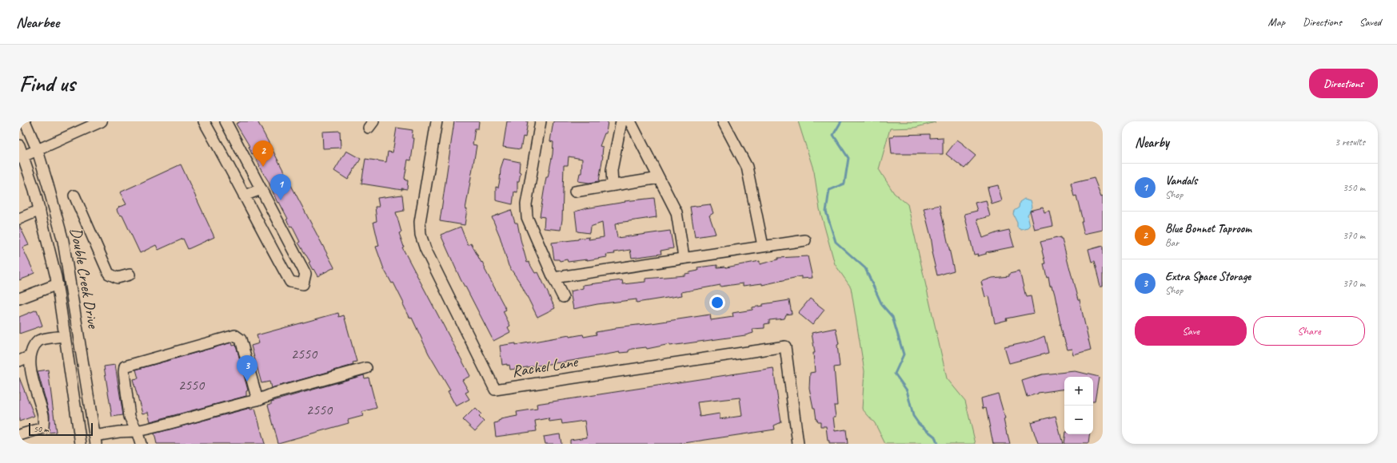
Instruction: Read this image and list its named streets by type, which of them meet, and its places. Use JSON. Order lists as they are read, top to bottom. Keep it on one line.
{"streets":{"street":["Double Creek Drive","Rachel Lane"]},"house_numbers":["2550","2550","2550"],"scale_bar":"50 m","page":{"header":"Nearbee","nav":["Map","Directions","Saved"],"buttons":["Directions",["Save","Share"]],"title":"Find us","heading":["Nearby","3 results"],"pins":["2","1","3"],"list":[{"mark":"1","name":"Vandals","note":"Shop","value":"350 m"},{"mark":"2","name":"Blue Bonnet Taproom","note":"Bar","value":"370 m"},{"mark":"3","name":"Extra Space Storage","note":"Shop","value":"370 m"}],"map_buttons":["+","−"],"scale":"50 m"}}
